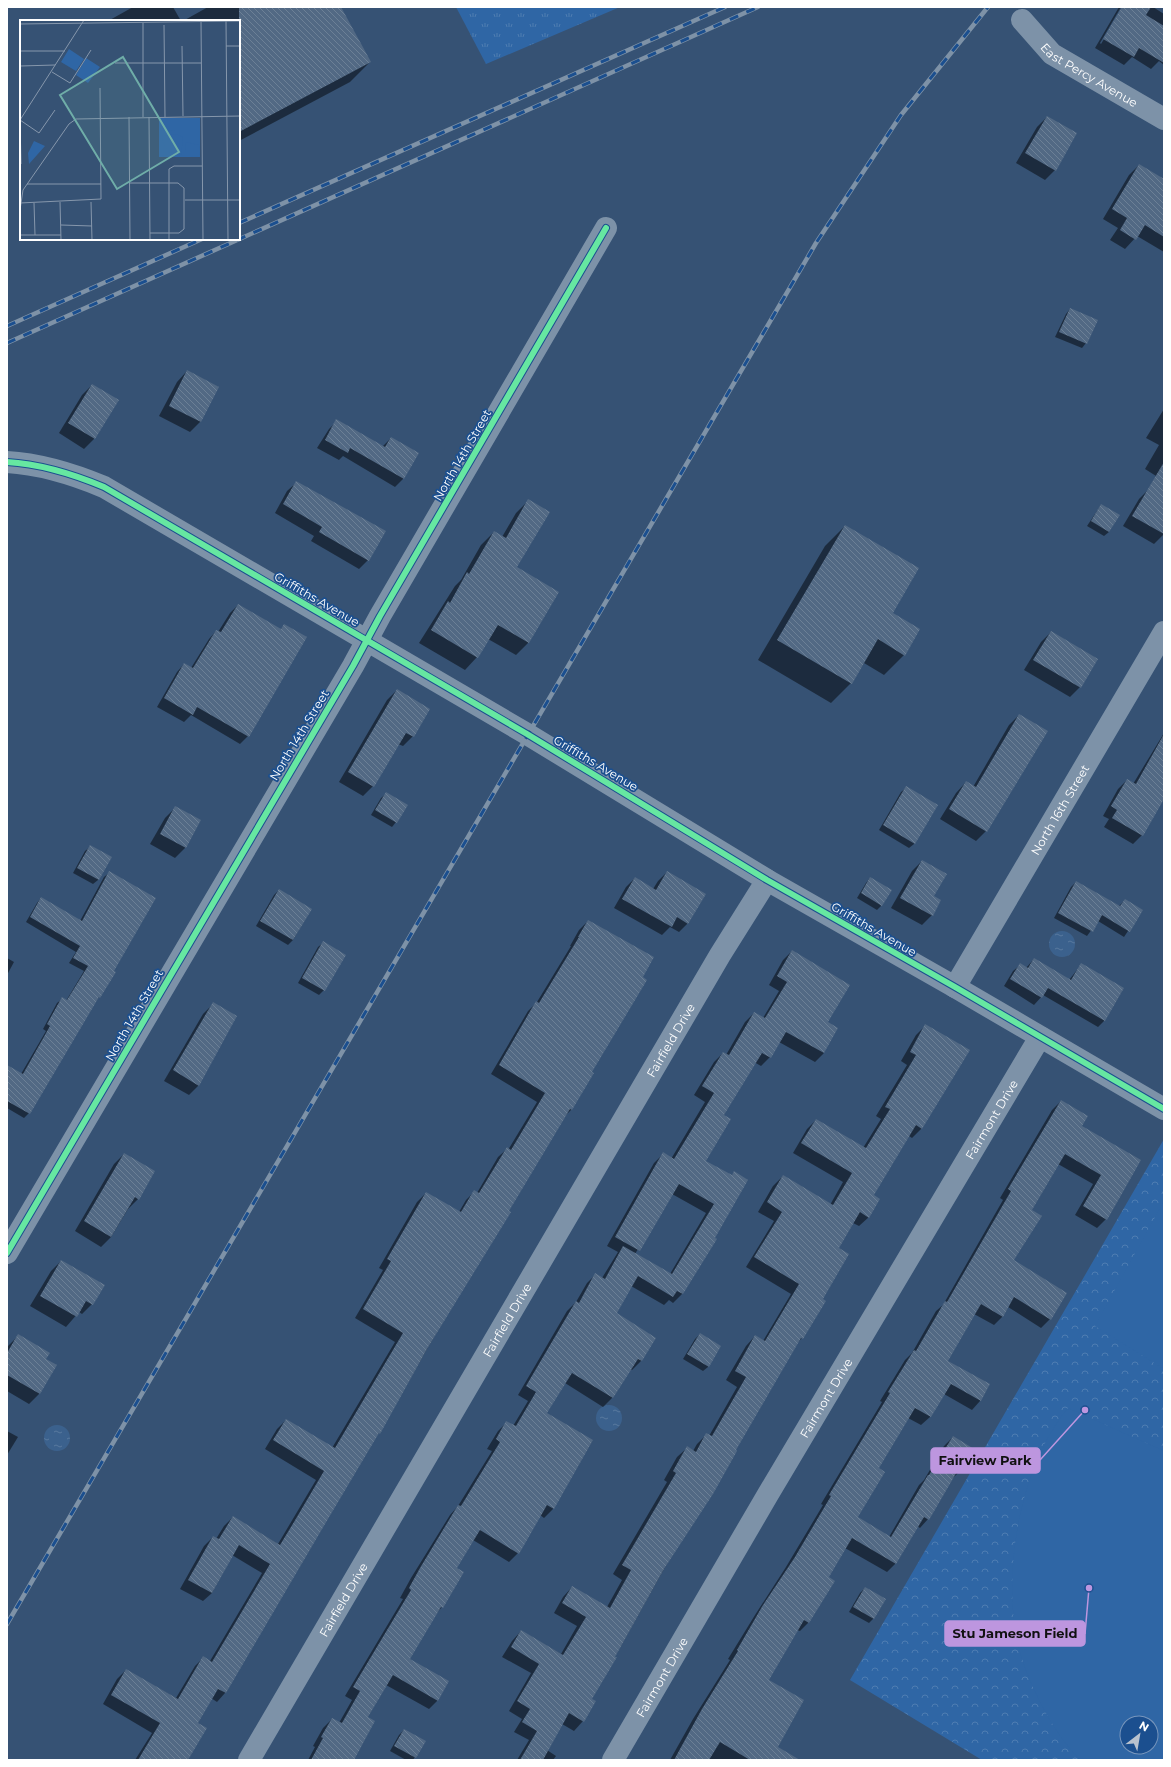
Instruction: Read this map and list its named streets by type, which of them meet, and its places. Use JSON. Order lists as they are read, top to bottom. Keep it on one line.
{"streets":{"street":["East Percy Avenue","North 14th Street","Griffiths Avenue","North 16th Street","Fairfield Drive","Fairmont Drive"]},"crossings":[["North 14th Street","Griffiths Avenue"],["Griffiths Avenue","North 16th Street"],["Griffiths Avenue","Fairfield Drive"],["Griffiths Avenue","Fairmont Drive"]],"places":["Fairview Park","Stu Jameson Field"],"north":"top right"}
